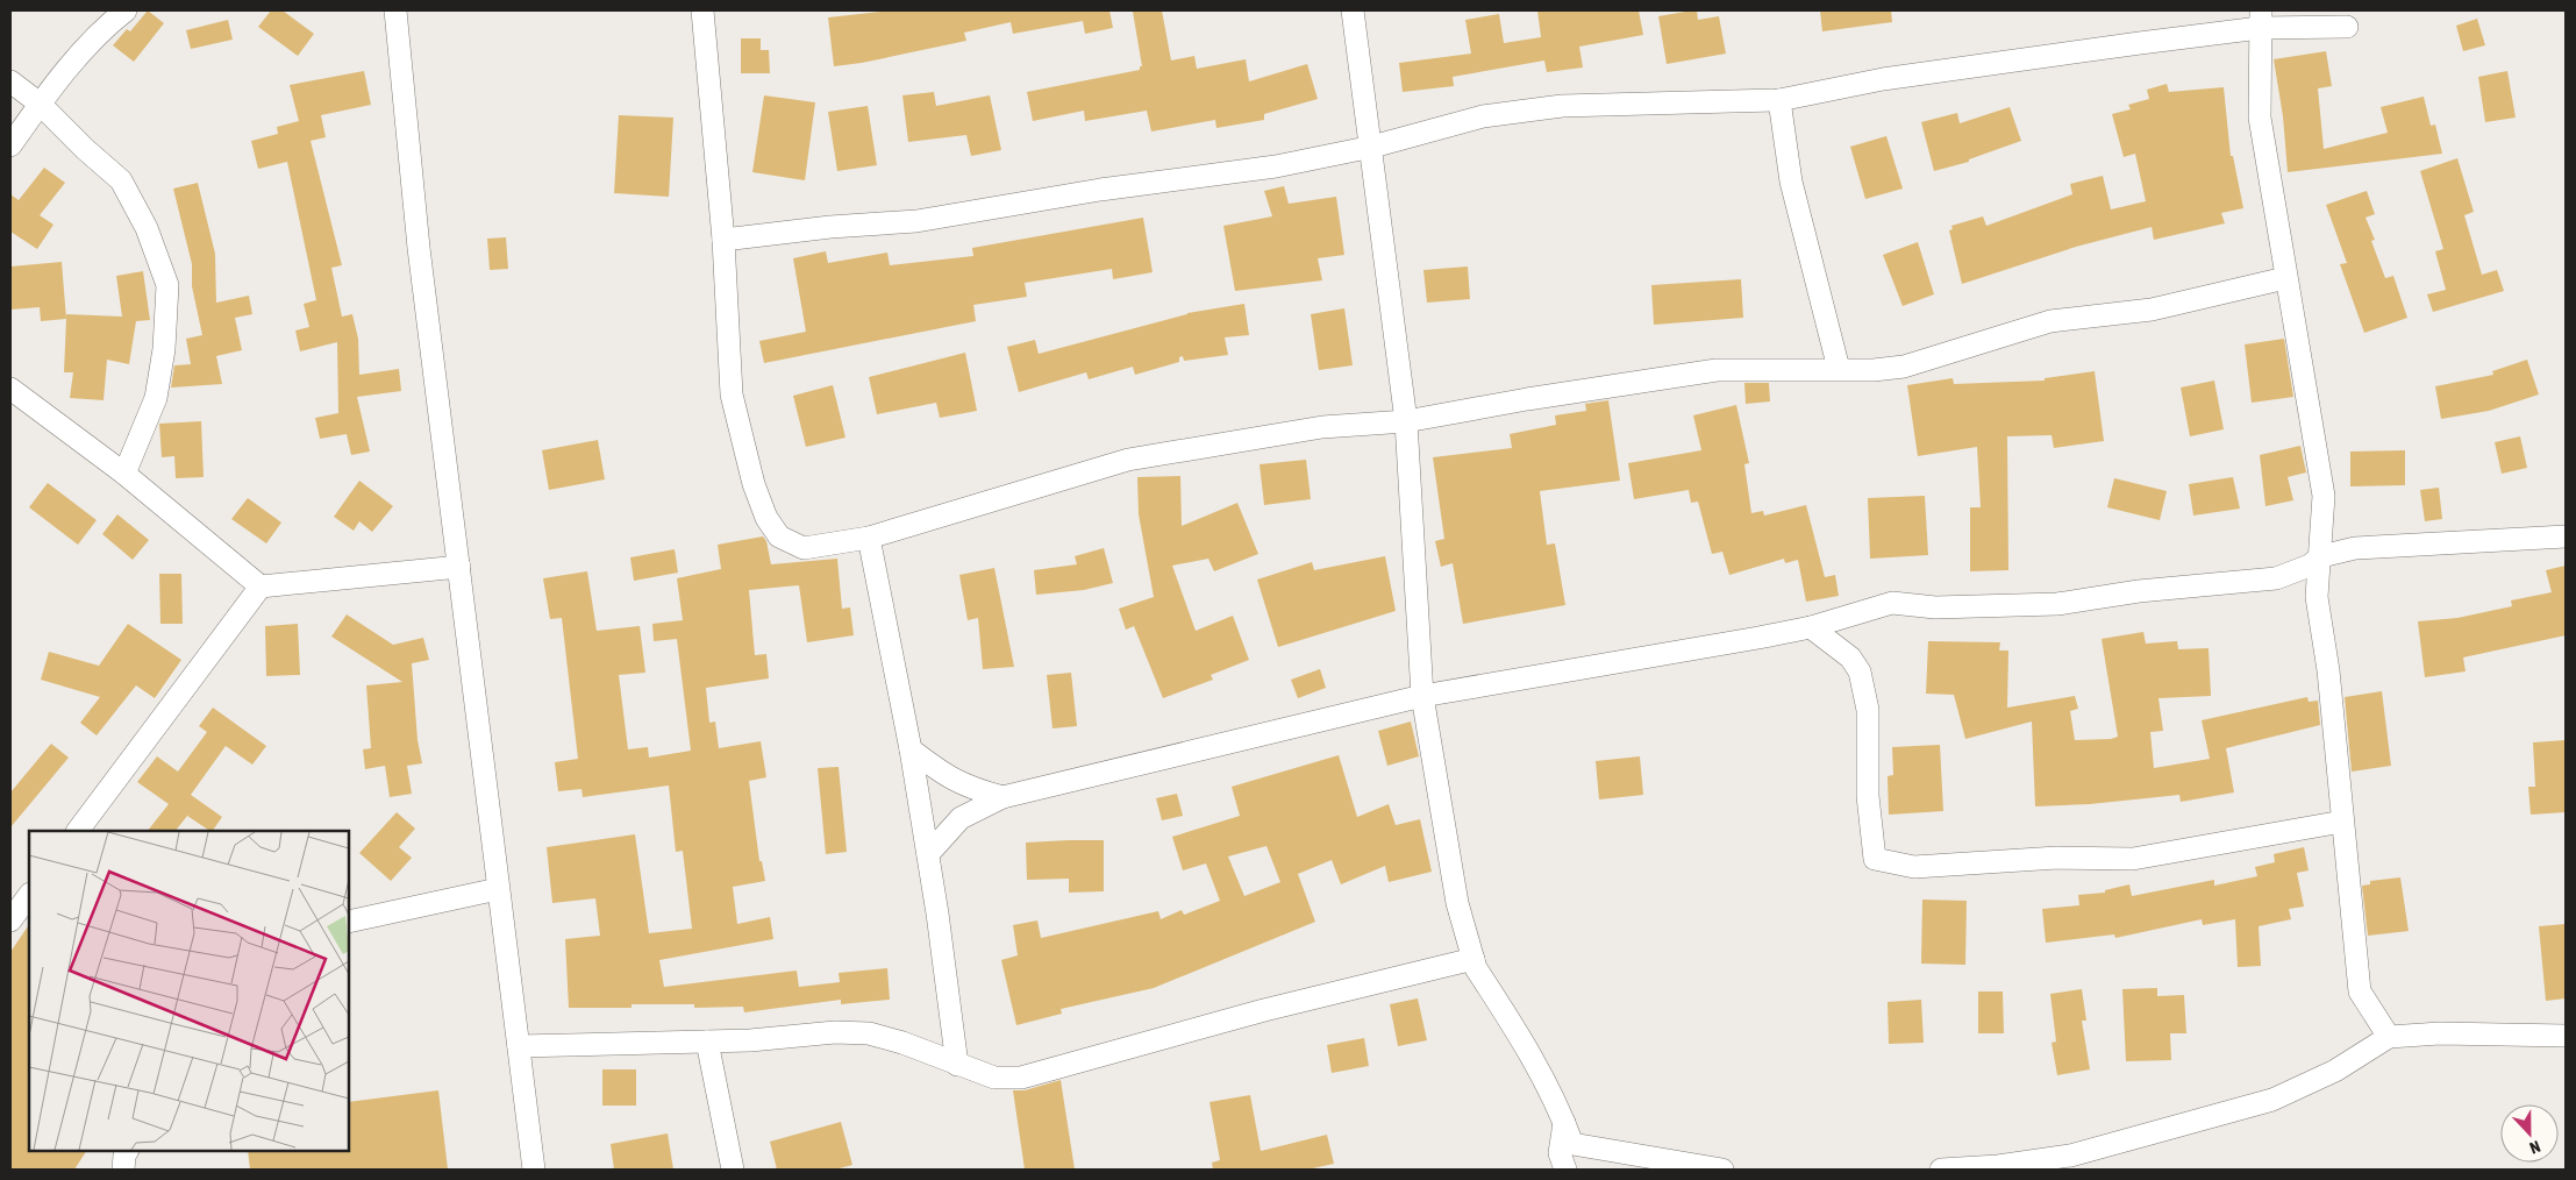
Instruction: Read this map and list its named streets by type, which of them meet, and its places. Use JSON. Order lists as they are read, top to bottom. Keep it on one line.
{"north":"bottom"}
